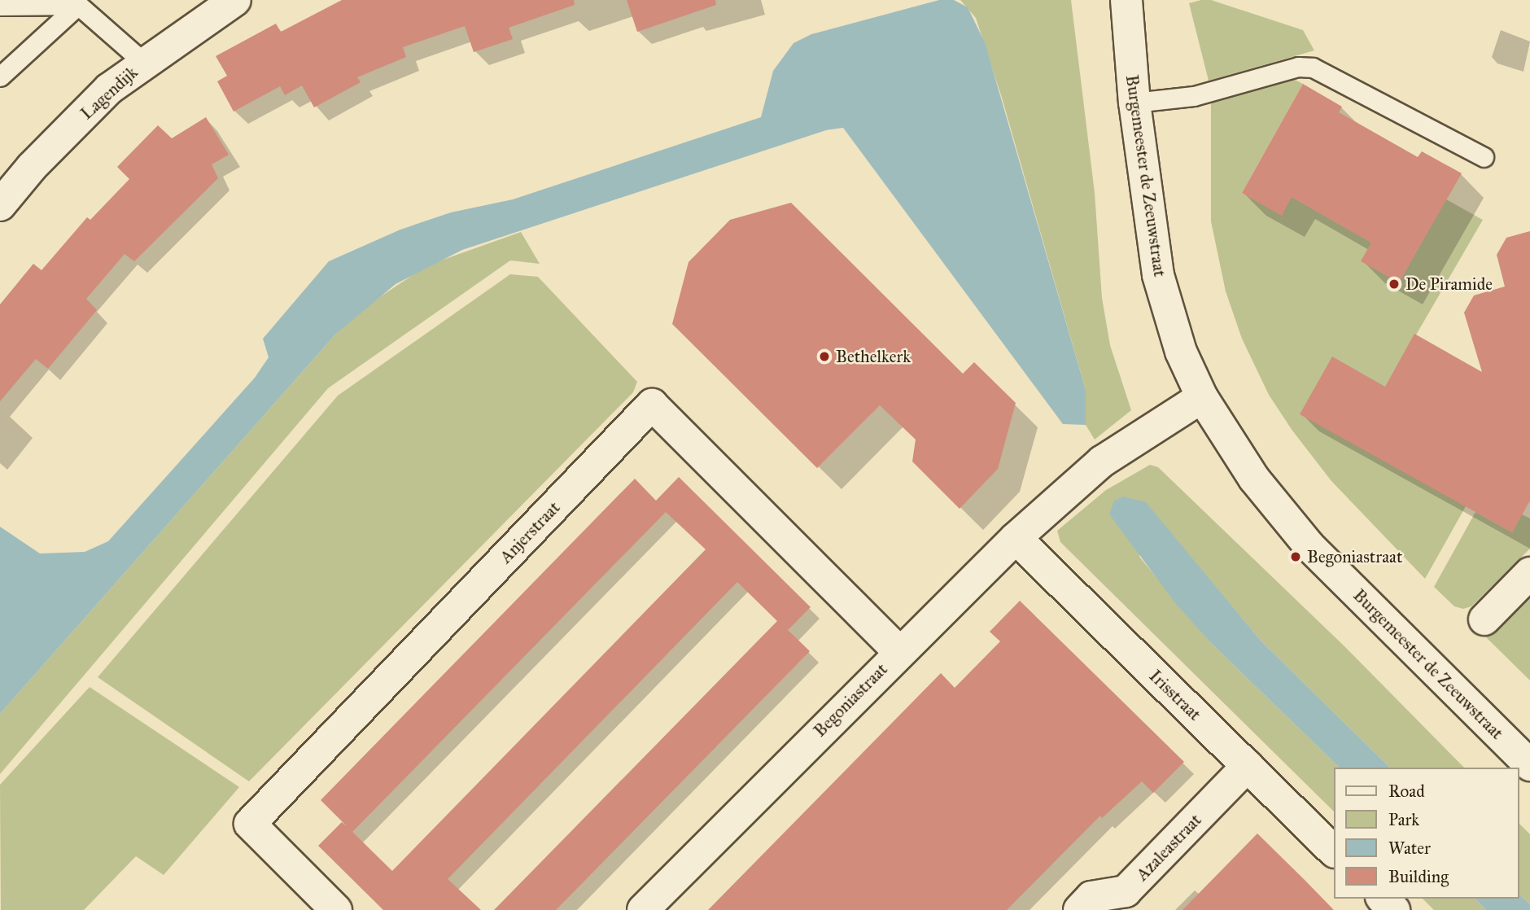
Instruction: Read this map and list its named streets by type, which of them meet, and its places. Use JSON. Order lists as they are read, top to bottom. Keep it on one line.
{"streets":{"street":["Lagendijk","Burgemeester de Zeeuwstraat","Anjerstraat","Irisstraat","Begoniastraat","Azaleastraat"]},"crossings":[["Burgemeester de Zeeuwstraat","Begoniastraat"],["Anjerstraat","Begoniastraat"],["Irisstraat","Begoniastraat"],["Irisstraat","Azaleastraat"]],"places":["De Piramide","Bethelkerk","Begoniastraat"],"legend":["Road","Park","Water","Building"]}
